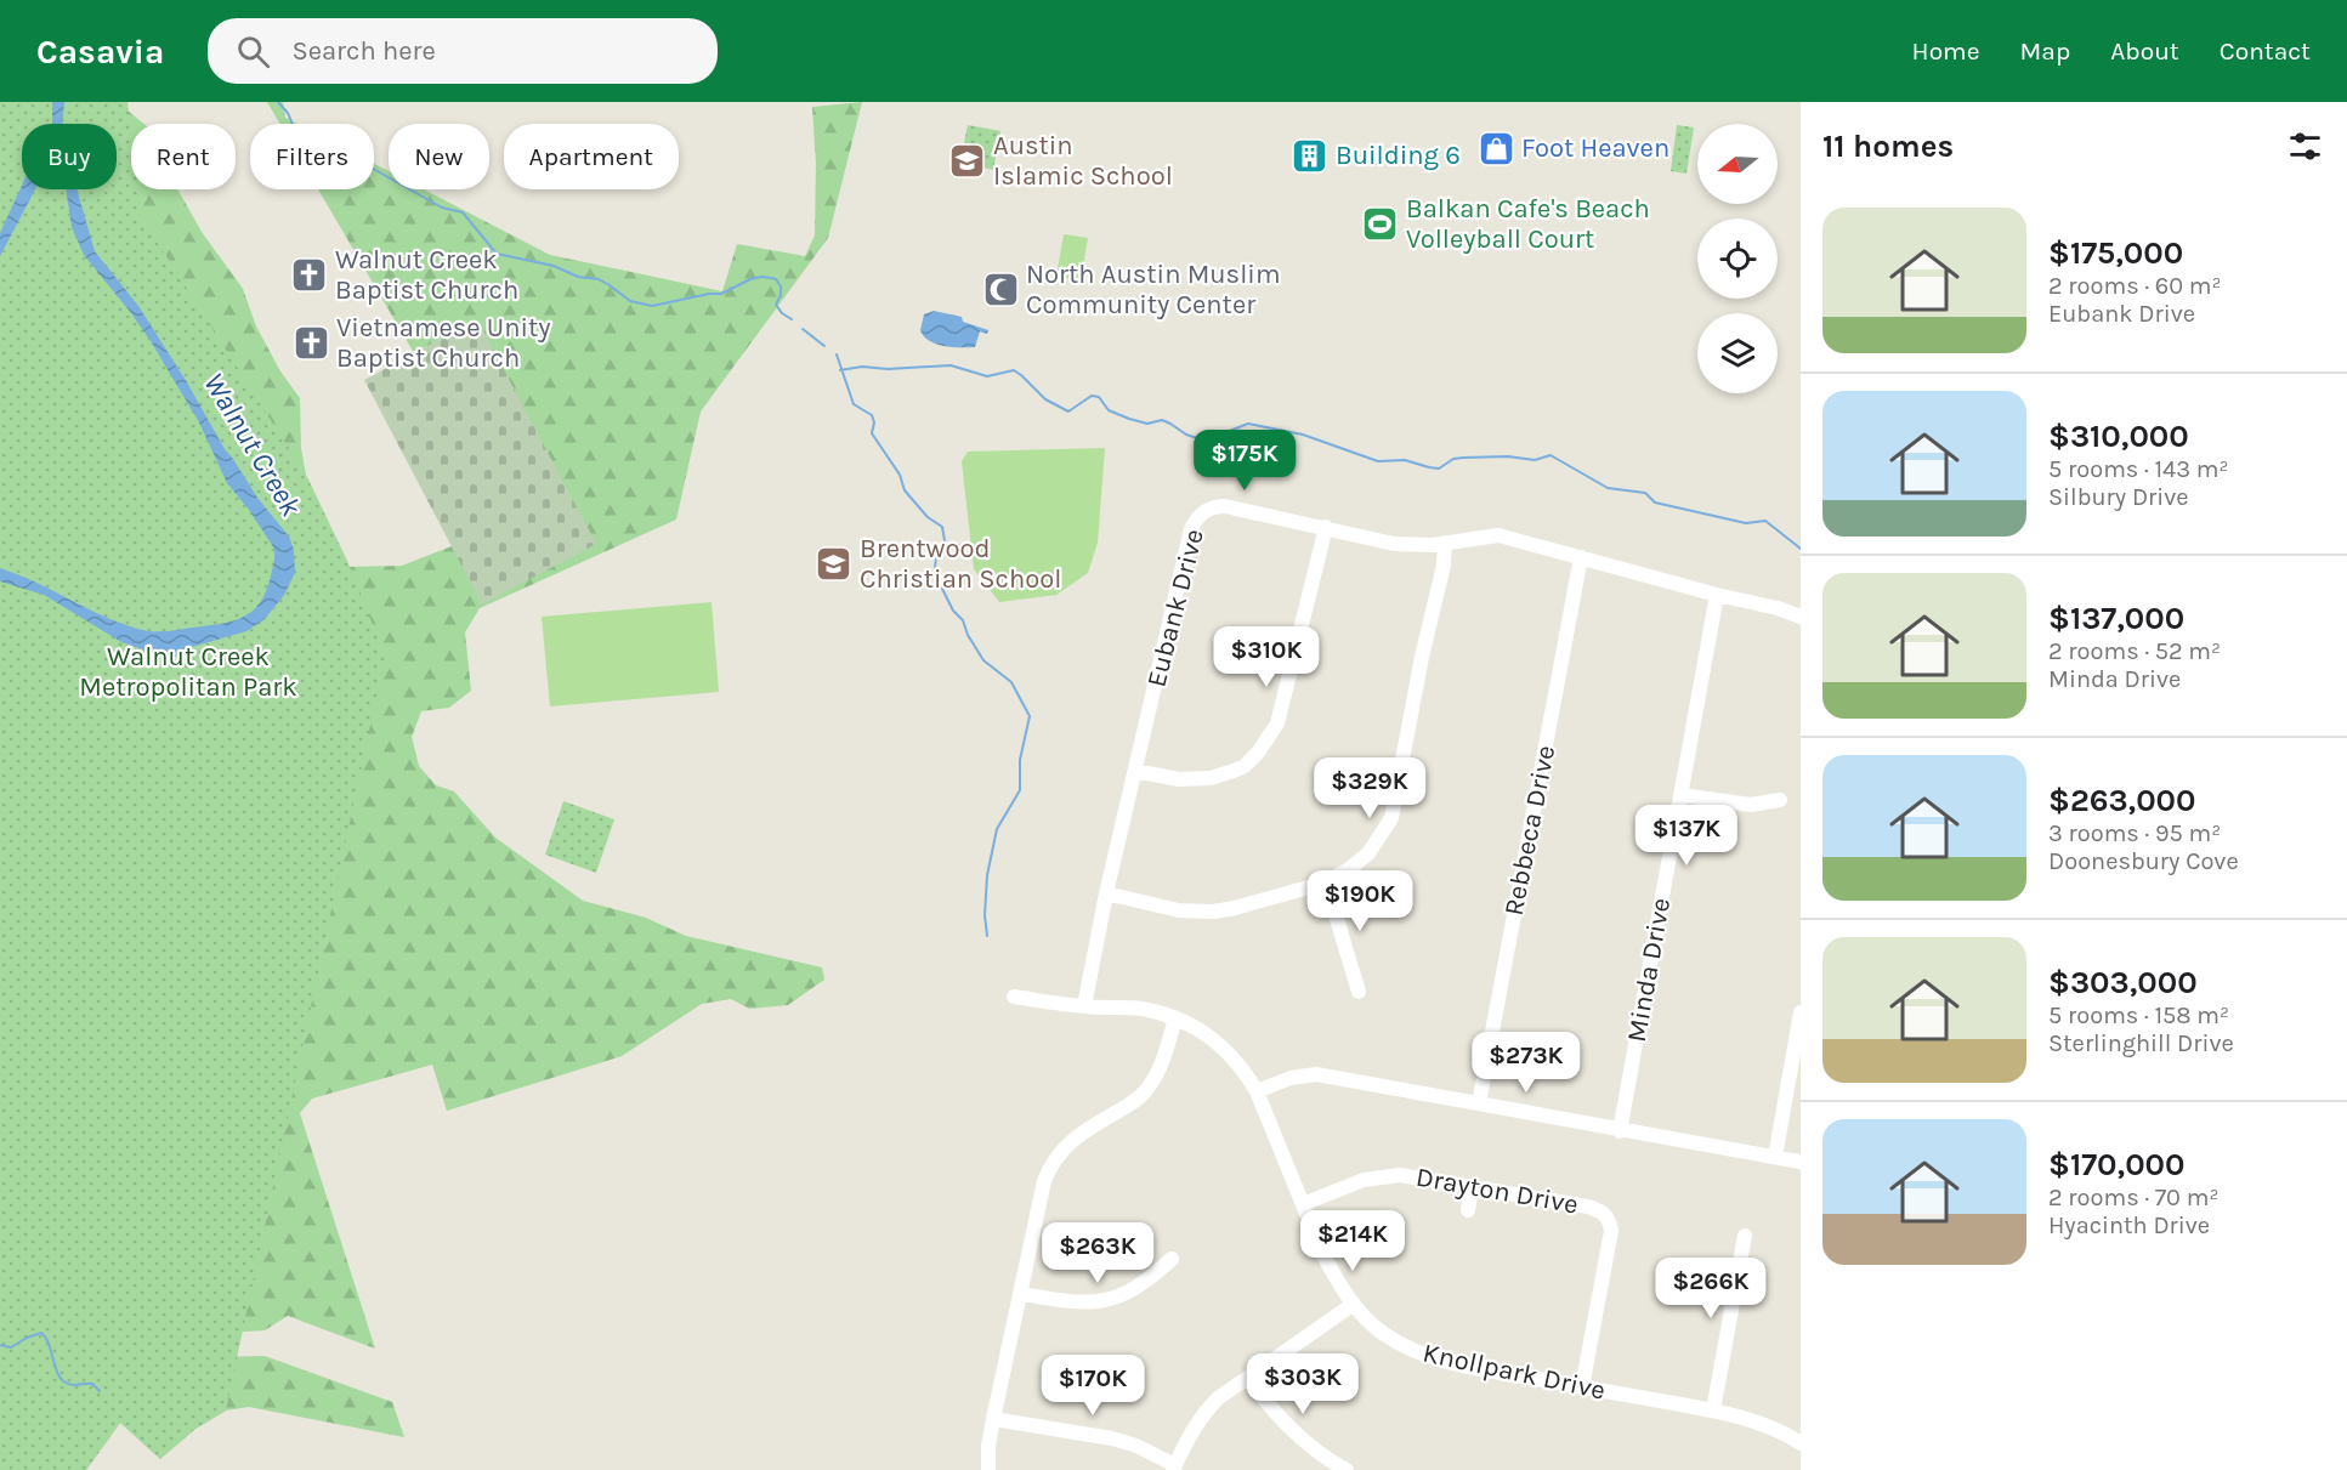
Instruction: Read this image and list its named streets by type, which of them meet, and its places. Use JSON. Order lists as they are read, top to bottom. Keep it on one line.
{"streets":{"street":["Eubank Drive","Rebbeca Drive","Minda Drive","Drayton Drive","Knollpark Drive"]},"crossings":[["Eubank Drive","Rebbeca Drive"],["Eubank Drive","Minda Drive"],["Eubank Drive","Knollpark Drive"],["Drayton Drive","Knollpark Drive"]],"water":["Walnut Creek"],"parks":["Walnut Creek Metropolitan Park"],"places":{"shop":["Foot Heaven"],"building":["Building 6"],"school or university":["Austin Islamic School","Brentwood Christian School"],"sports":["Balkan Cafe's Beach Volleyball Court"],"church":["Walnut Creek Baptist Church","Vietnamese Unity Baptist Church"],"mosque":["North Austin Muslim Community Center"]},"north":"left","page":{"header":"Casavia","search":"Search here","nav":["Home","Map","About","Contact"],"heading":"11 homes","chip":["Buy","Rent","Filters","New","Apartment"],"list":[{"name":"$175,000","note":"2 rooms · 60 m² · Eubank Drive"},{"name":"$310,000","note":"5 rooms · 143 m² · Silbury Drive"},{"name":"$137,000","note":"2 rooms · 52 m² · Minda Drive"},{"name":"$263,000","note":"3 rooms · 95 m² · Doonesbury Cove"},{"name":"$303,000","note":"5 rooms · 158 m² · Sterlinghill Drive"},{"name":"$170,000","note":"2 rooms · 70 m² · Hyacinth Drive"}],"price":["$175K","$310K","$329K","$137K","$190K","$273K","$214K","$263K","$266K","$303K","$170K"]}}
